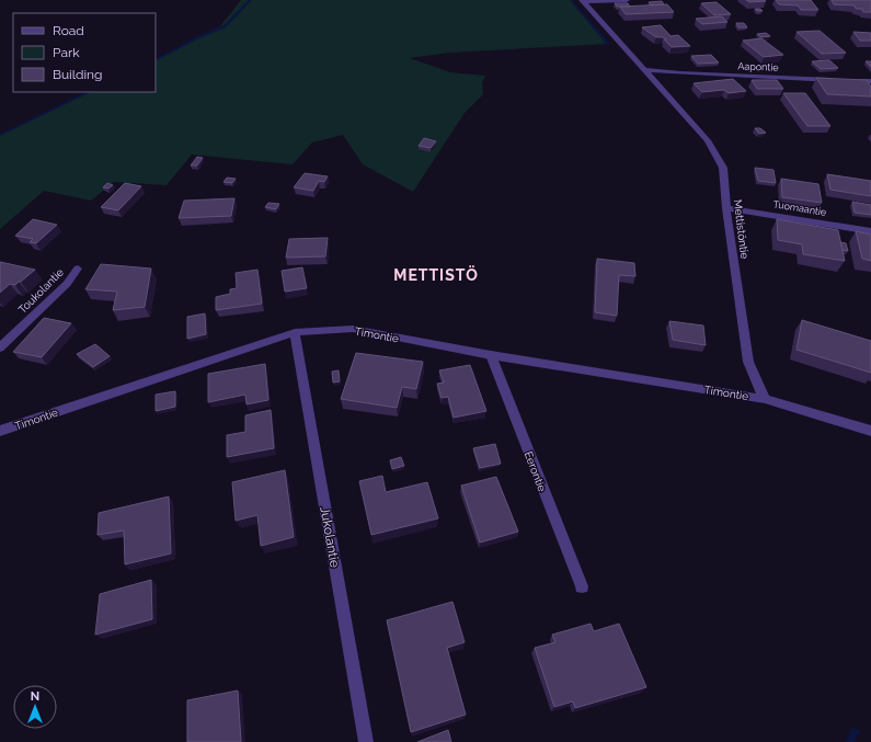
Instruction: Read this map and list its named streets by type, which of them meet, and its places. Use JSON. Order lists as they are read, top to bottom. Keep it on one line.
{"streets":{"street":["Aapontie","Tuomaantie","Mettistöntie","Toukolantie","Timontie","Eerontie","Jukolantie"]},"crossings":[["Aapontie","Mettistöntie"],["Tuomaantie","Mettistöntie"],["Mettistöntie","Timontie"],["Timontie","Eerontie"],["Timontie","Jukolantie"]],"districts":["METTISTÖ"],"legend":["Road","Park","Building"],"north":"top"}
